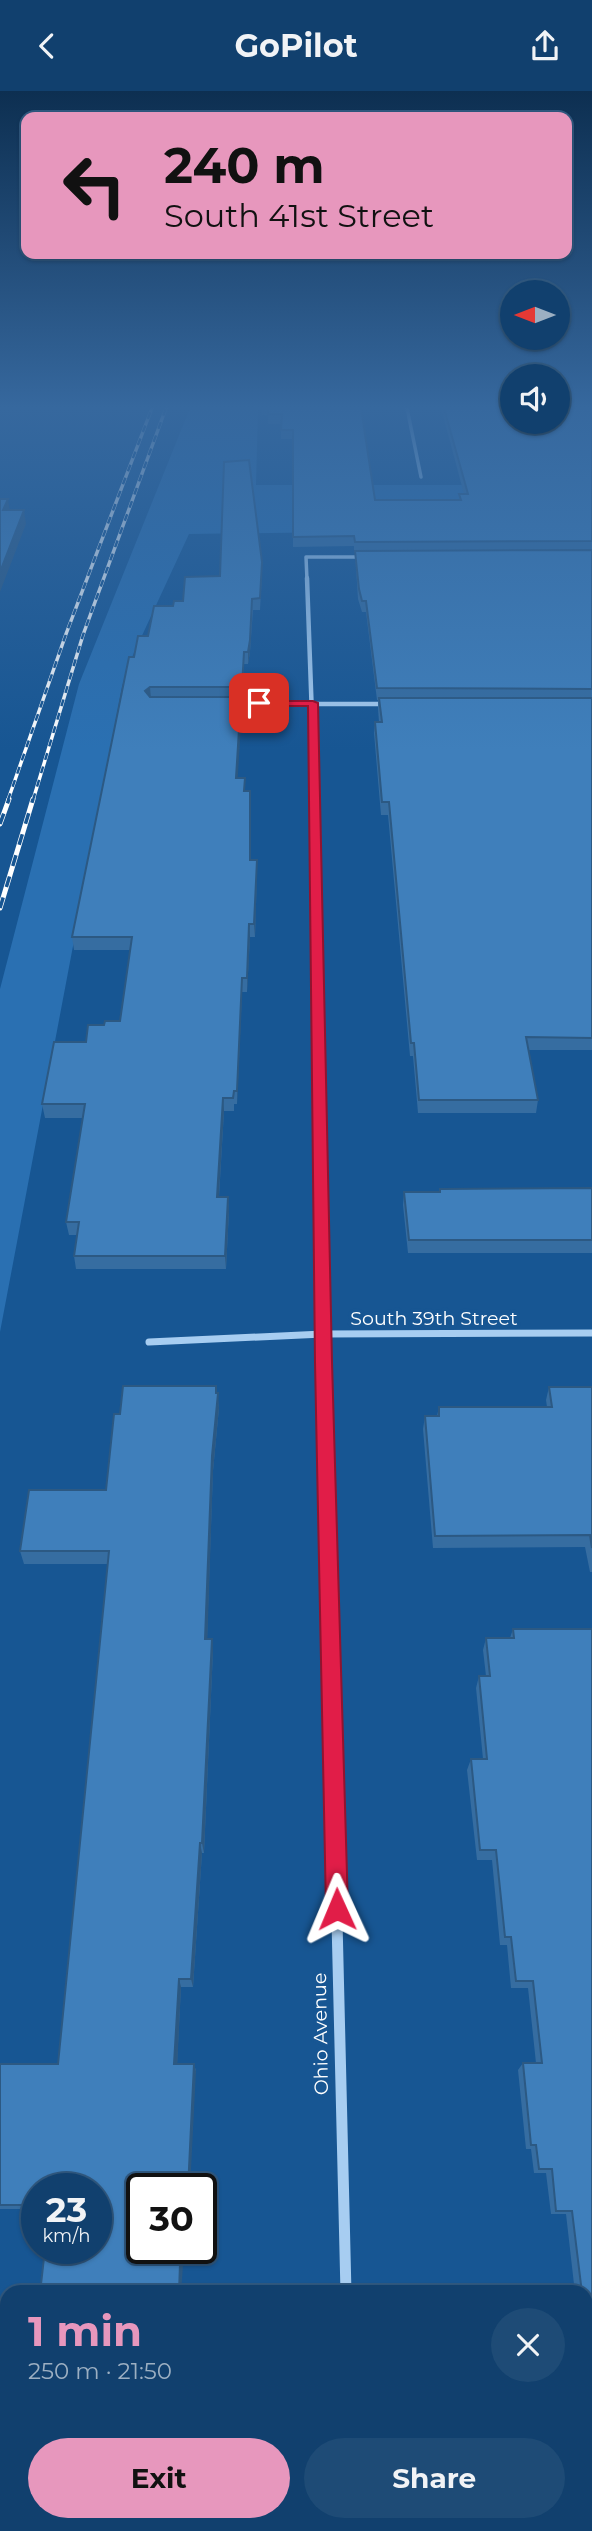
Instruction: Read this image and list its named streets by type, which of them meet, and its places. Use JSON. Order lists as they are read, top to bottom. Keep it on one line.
{"streets":{"street":["South 39th Street","Ohio Avenue"]},"crossings":[["South 39th Street","Ohio Avenue"]],"north":"left","page":{"header":"GoPilot","turn":["240 m","South 41st Street"],"speed":"23 km/h","limit":"30","heading":["1 min","250 m · 21:50"],"buttons":["Exit","Share"]}}
